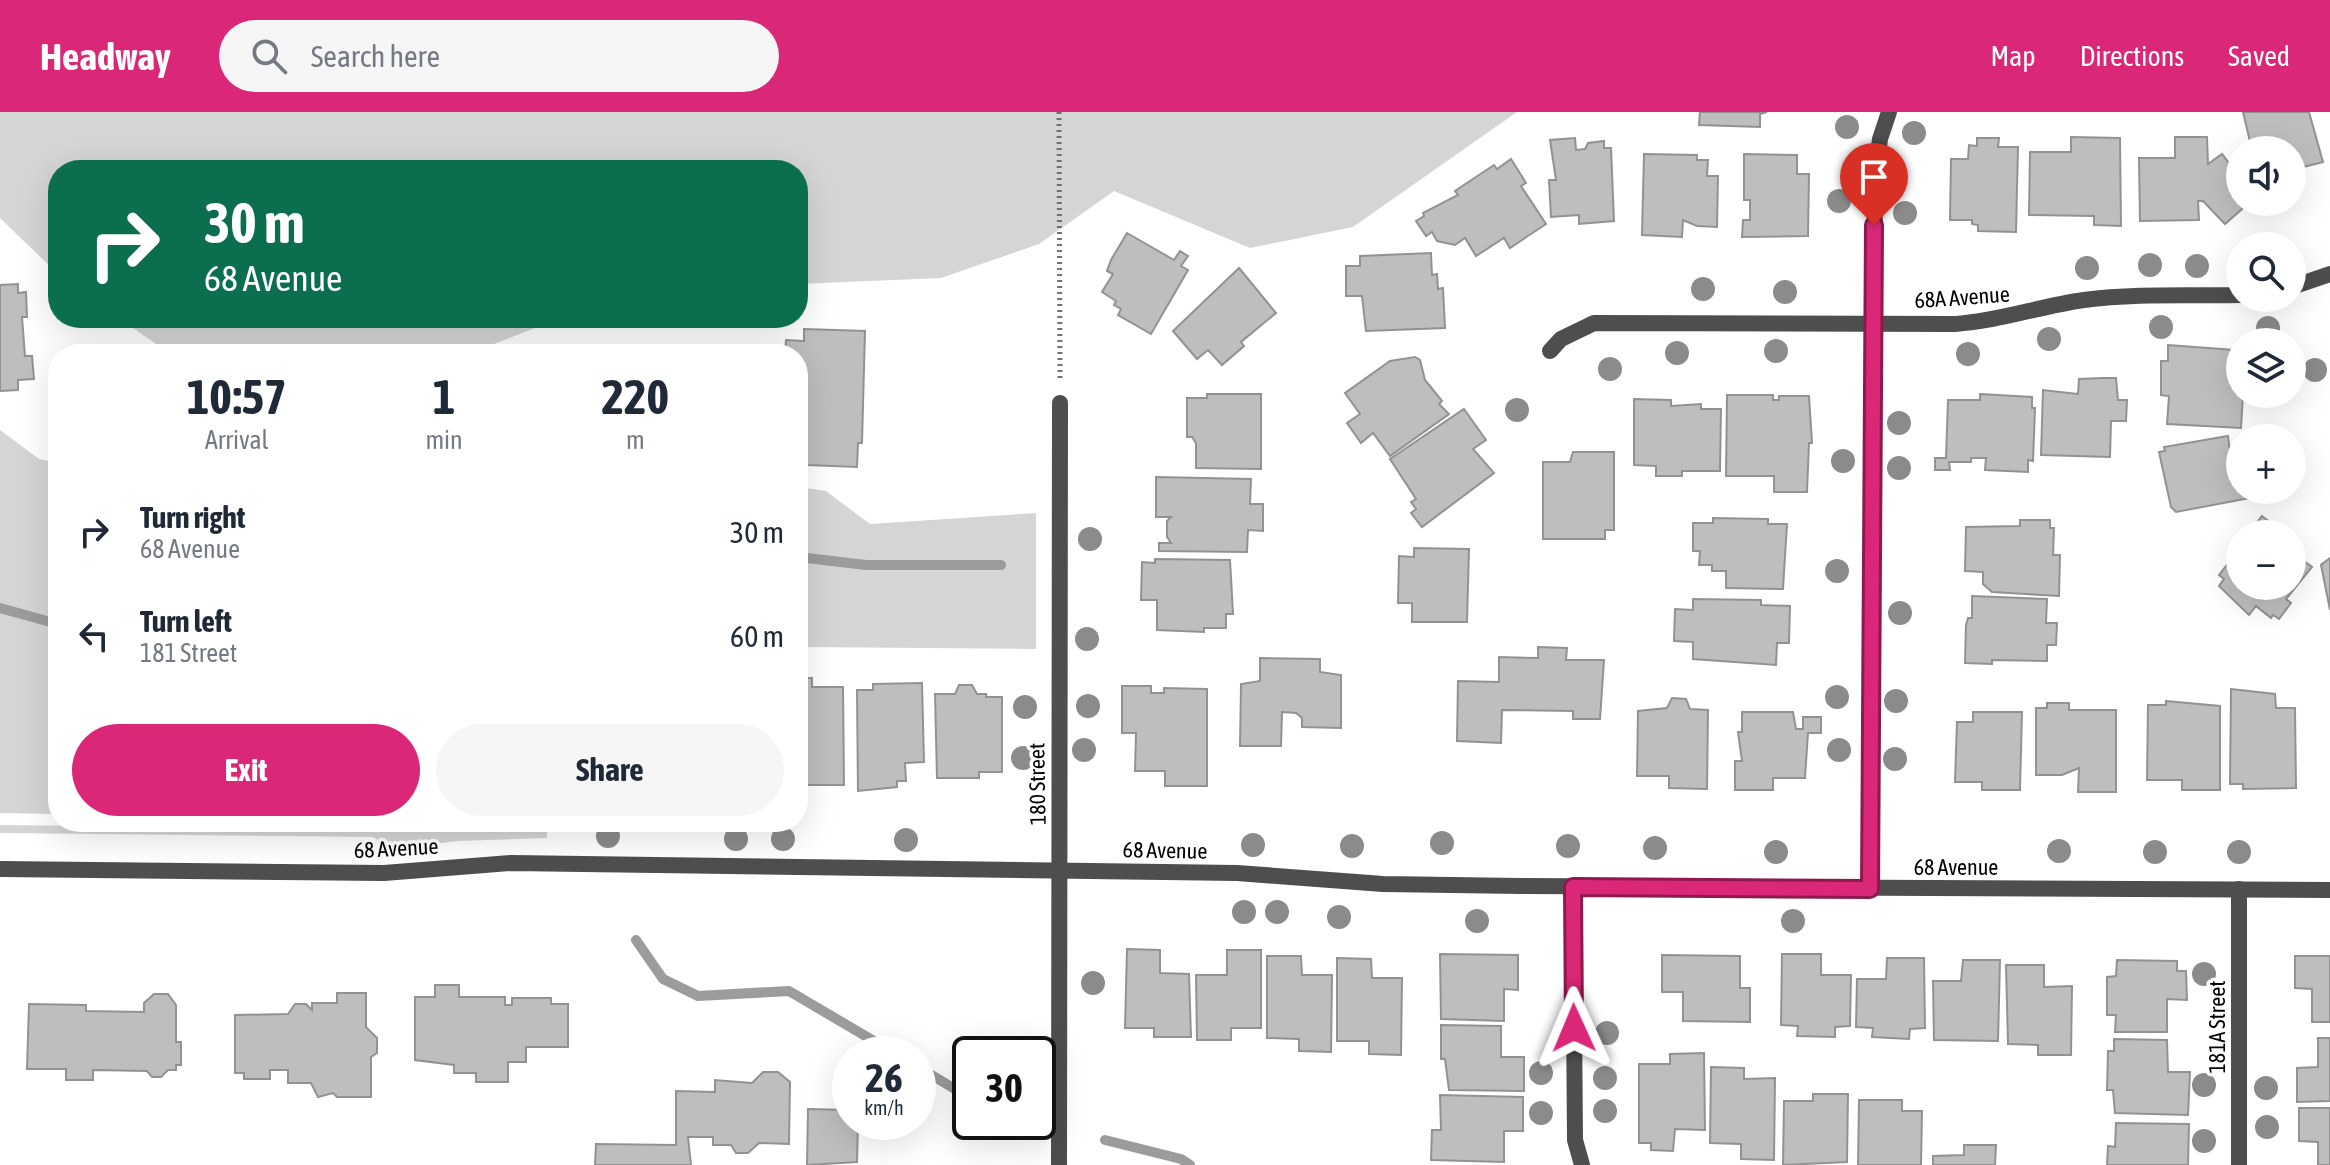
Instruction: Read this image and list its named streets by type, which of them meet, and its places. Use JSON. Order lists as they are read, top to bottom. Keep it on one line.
{"streets":{"street":["68A Avenue","180 Street","68 Avenue","181A Street"]},"crossings":[["180 Street","68 Avenue"],["68 Avenue","181A Street"]],"page":{"header":"Headway","search":"Search here","nav":["Map","Directions","Saved"],"map_buttons":["+","−"],"turn":["30 m","68 Avenue"],"eta":["10:57","Arrival","1","min","220","m"],"list":[{"name":"Turn right","note":"68 Avenue","value":"30 m"},{"name":"Turn left","note":"181 Street","value":"60 m"}],"buttons":["Exit","Share"],"speed":"26 km/h","limit":"30"}}
